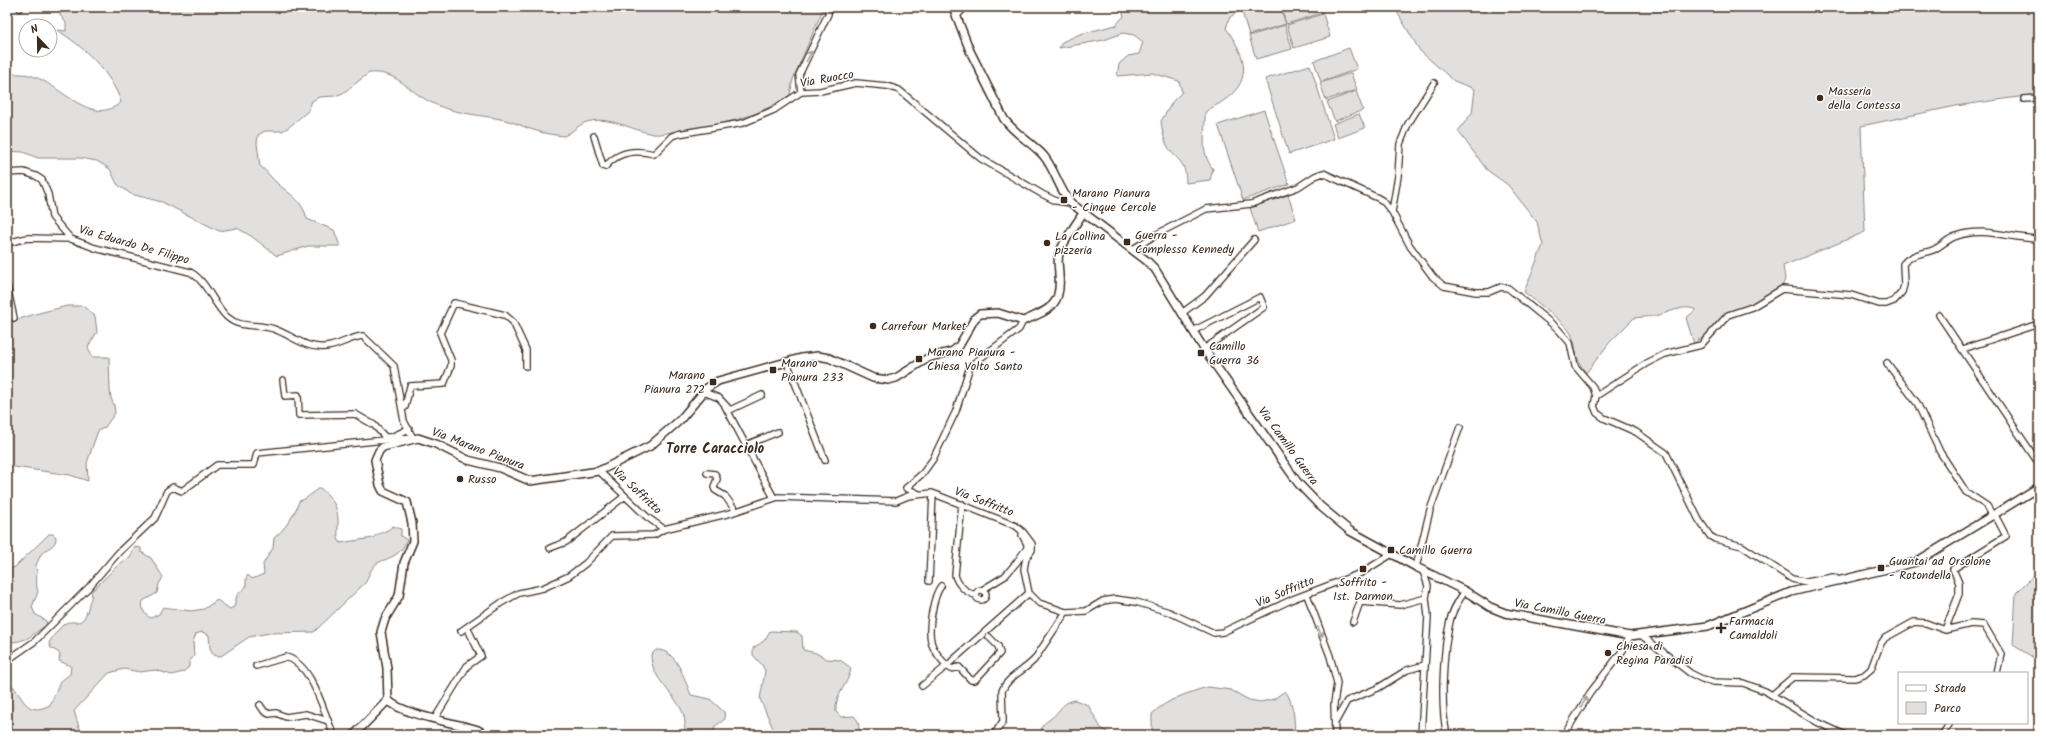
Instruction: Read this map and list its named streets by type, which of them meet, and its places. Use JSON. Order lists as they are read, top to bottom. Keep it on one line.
{"streets":{"street":["Via Ruocco","Via Eduardo De Filippo","Via Camillo Guerra","Via Marano Pianura","Via Soffritto"]},"crossings":[["Via Eduardo De Filippo","Via Marano Pianura"],["Via Camillo Guerra","Via Soffritto"],["Via Marano Pianura","Via Soffritto"]],"districts":["Torre Caracciolo"],"places":{"other":["Masseria della Contessa","La Collina pizzeria","Carrefour Market","Russo","Chiesa di Regina Paradisi"],"transit":["Marano Pianura - Cinque Cercole","Guerra - Complesso Kennedy","Camillo Guerra 36","Marano Pianura - Chiesa Volto Santo","Marano Pianura 233","Marano Pianura 272","Camillo Guerra","Guantai ad Orsolone - Rotondella","Soffrito - Ist. Darmon"],"health":["Farmacia Camaldoli"]},"legend":["Strada","Parco"],"north":"top"}
